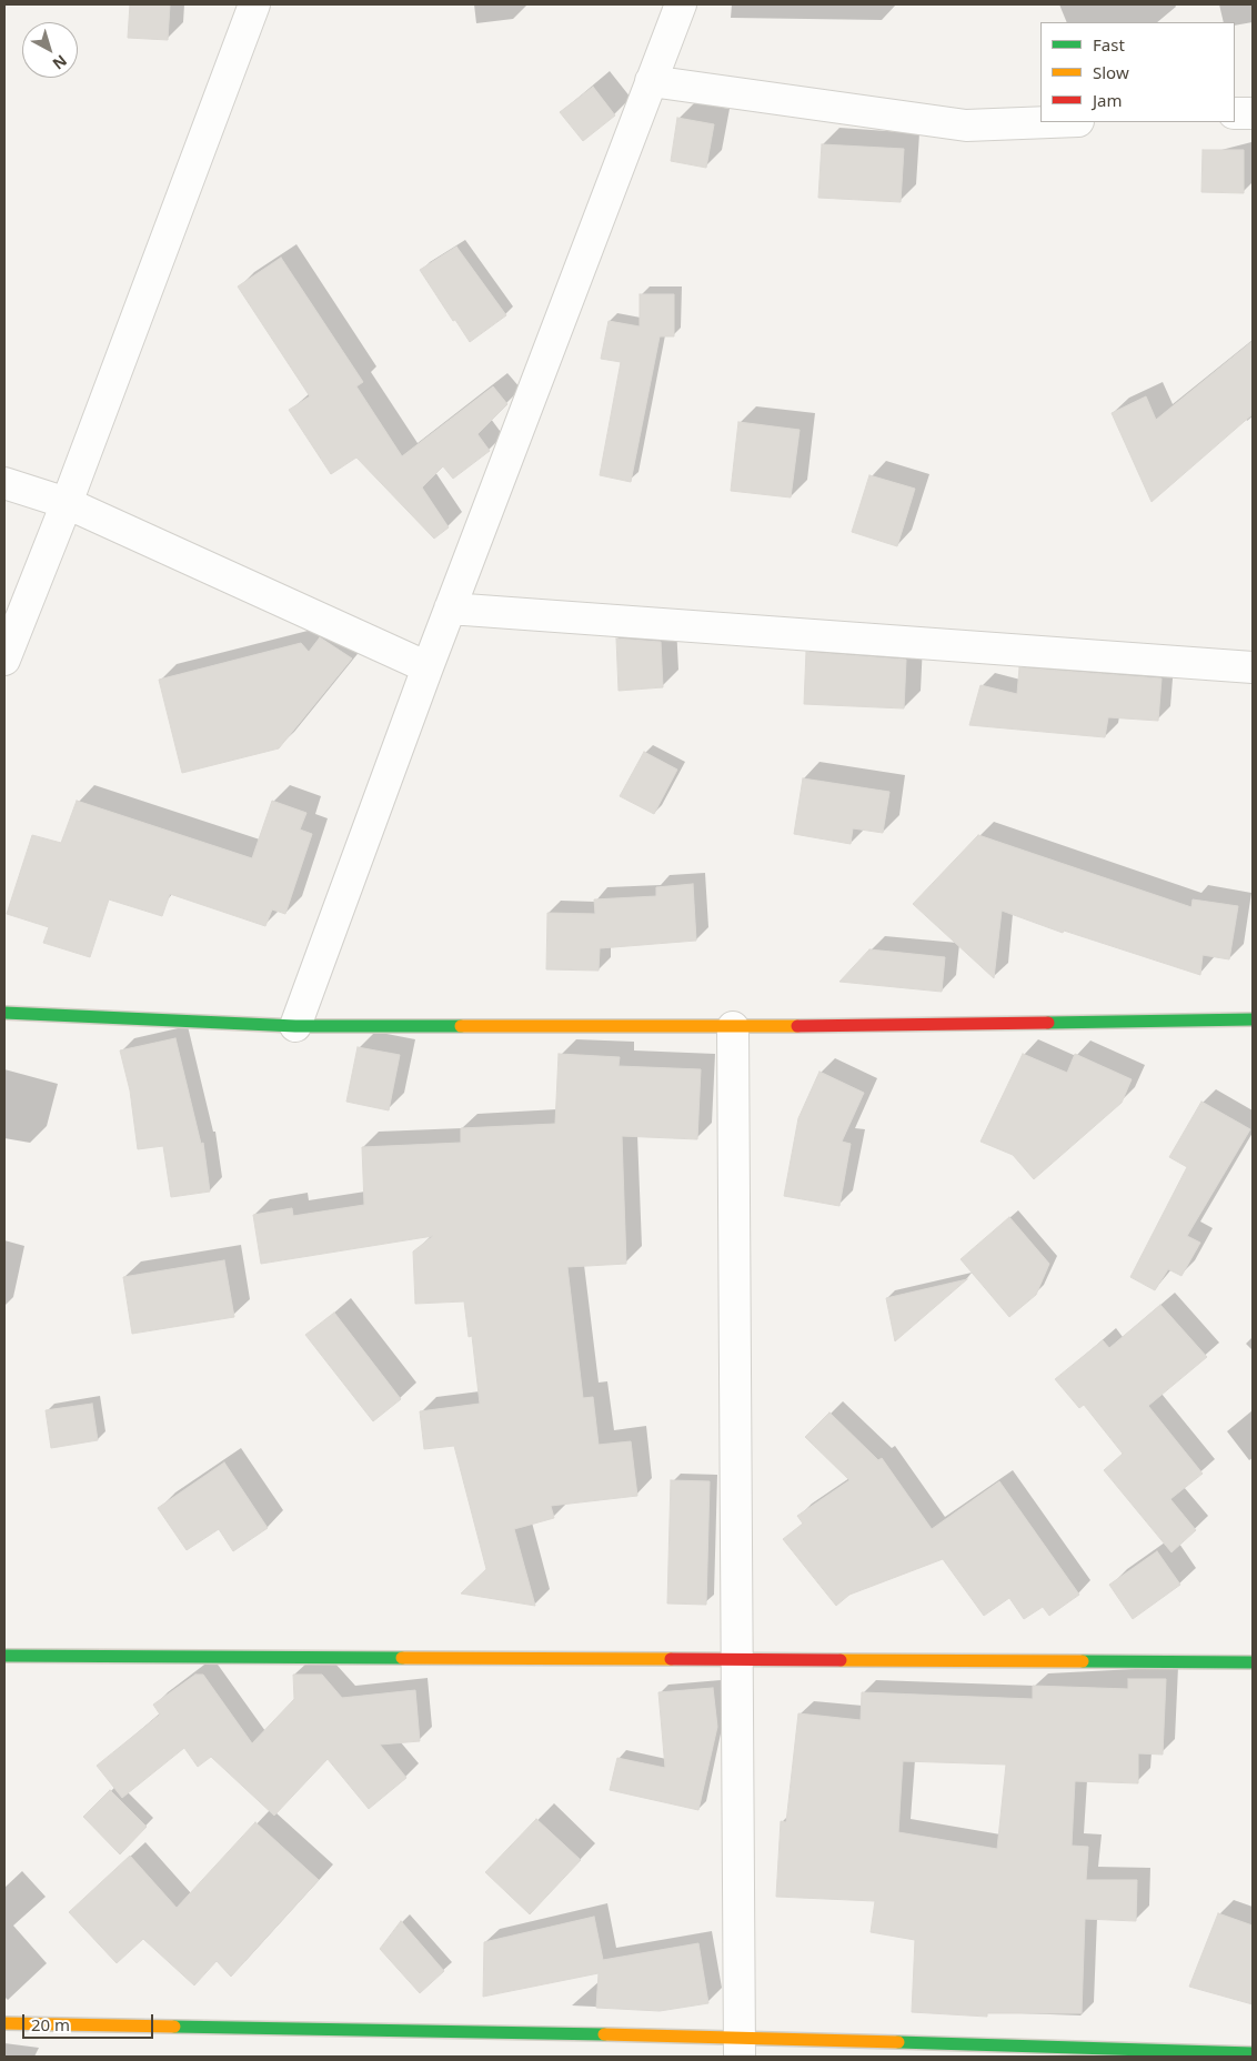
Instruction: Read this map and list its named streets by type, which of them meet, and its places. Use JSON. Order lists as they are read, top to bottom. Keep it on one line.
{"legend":["Fast","Slow","Jam"],"scale_bar":"20 m","north":"bottom right"}
